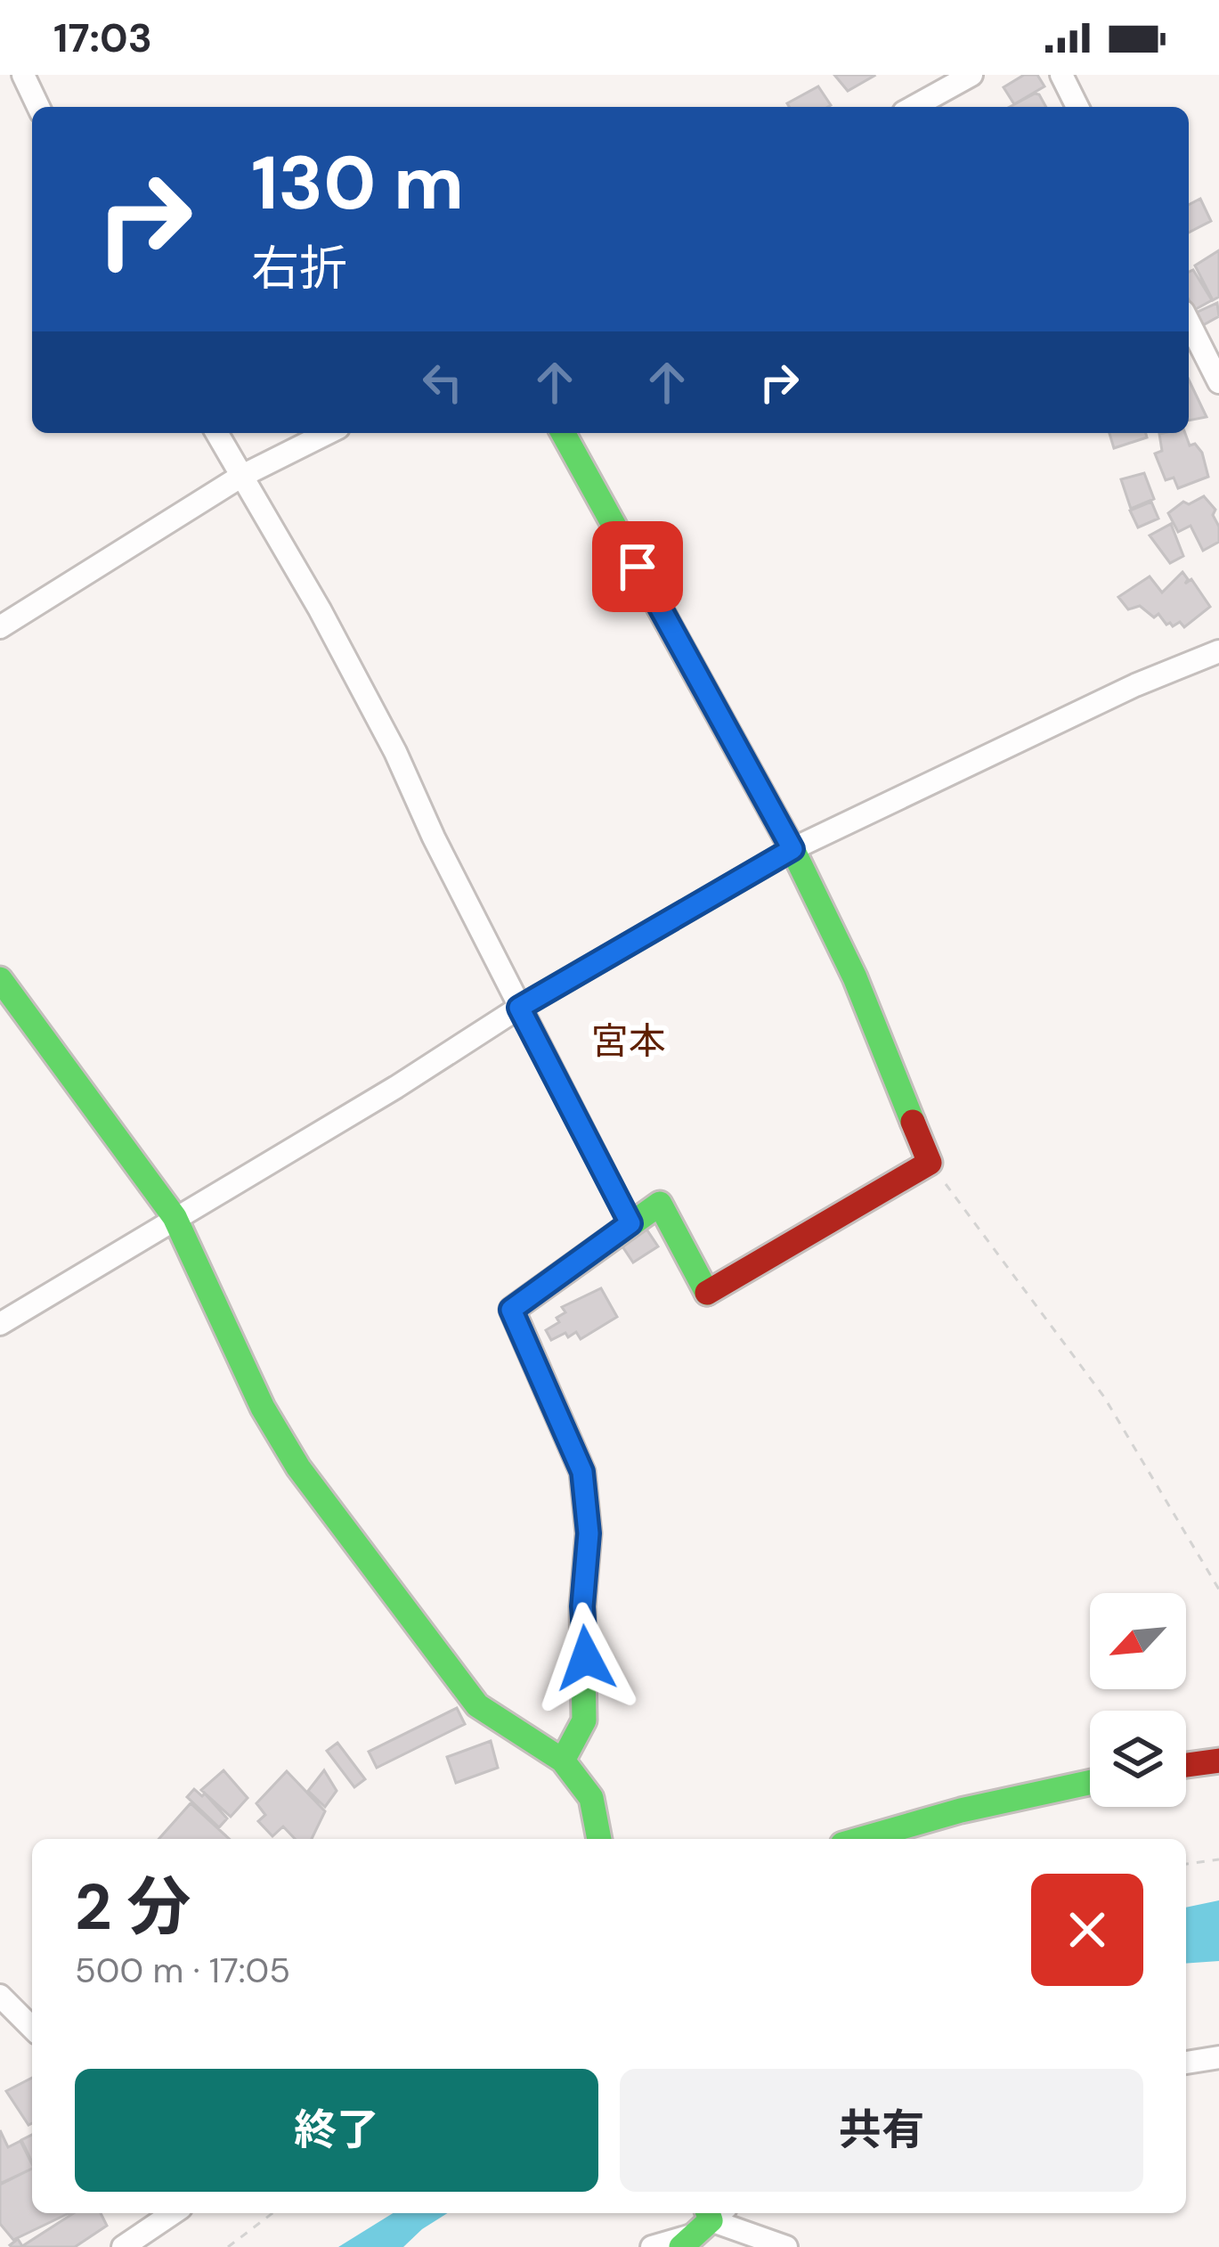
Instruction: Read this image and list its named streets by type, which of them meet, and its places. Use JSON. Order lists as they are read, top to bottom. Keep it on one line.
{"districts":["宮本"],"north":"bottom left","page":{"status":"17:03","turn":["130 m","右折"],"heading":["2 分","500 m · 17:05"],"buttons":["終了","共有"]}}
